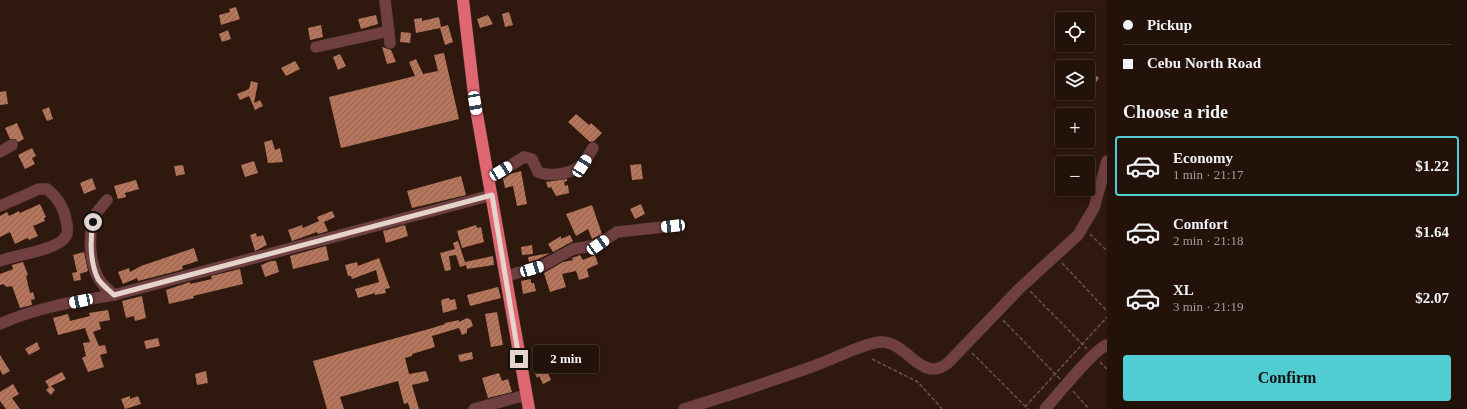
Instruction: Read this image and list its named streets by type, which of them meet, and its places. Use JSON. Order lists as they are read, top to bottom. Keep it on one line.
{"page":{"banner":["Pickup","Cebu North Road"],"map_buttons":["+","−"],"heading":"Choose a ride","list":[{"name":"Economy","note":"1 min · 21:17","value":"$1.22"},{"name":"Comfort","note":"2 min · 21:18","value":"$1.64"},{"name":"XL","note":"3 min · 21:19","value":"$2.07"}],"bubble":"2 min","buttons":"Confirm"}}
